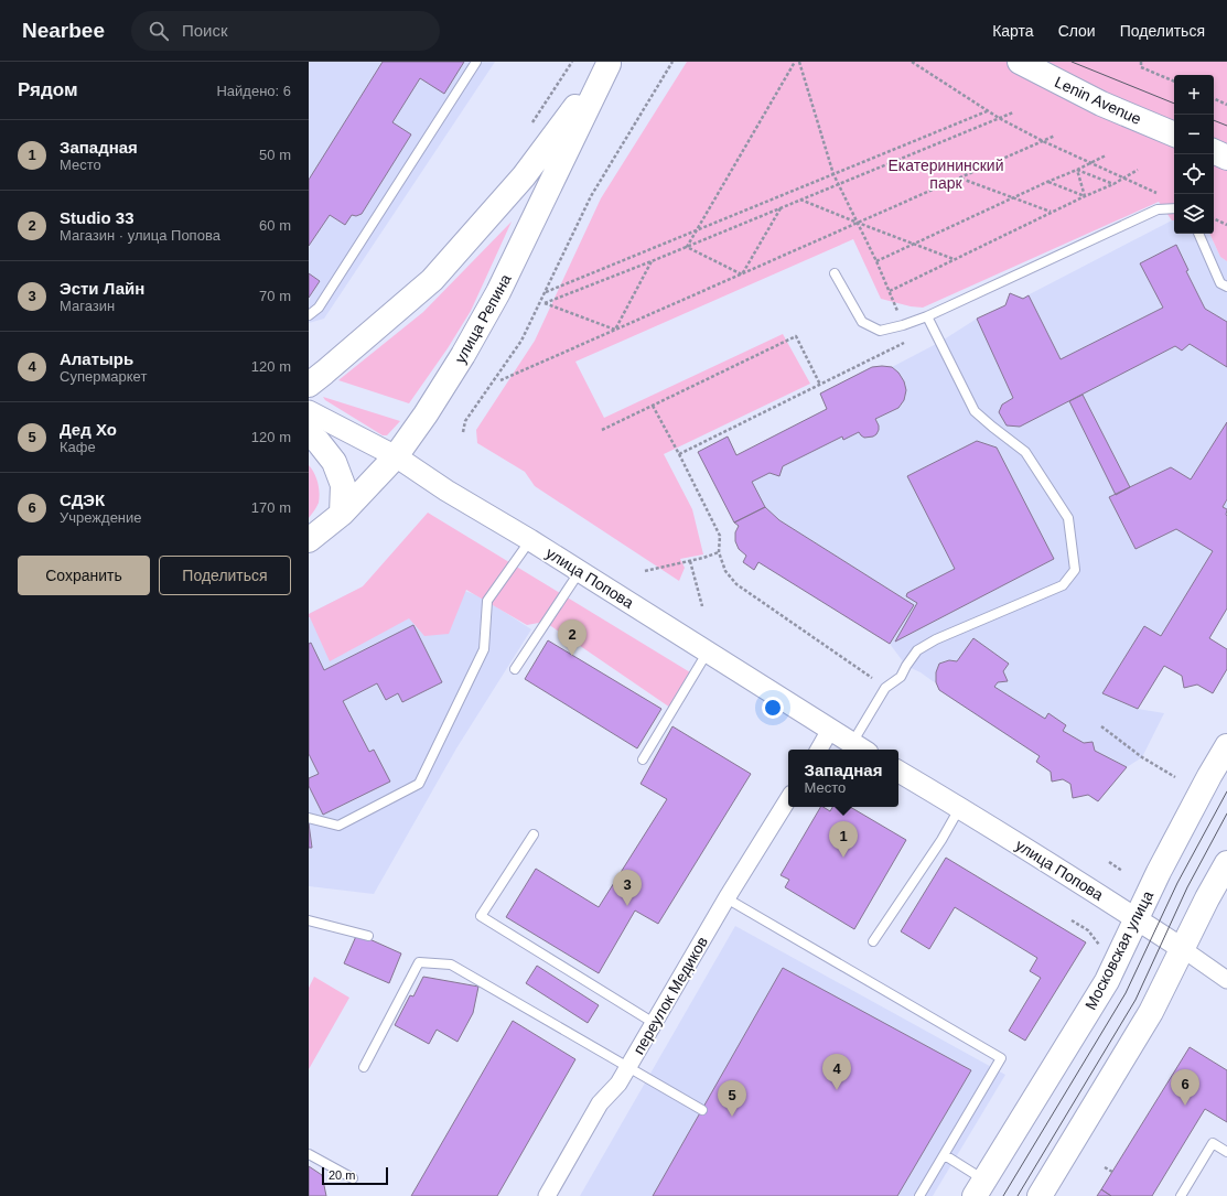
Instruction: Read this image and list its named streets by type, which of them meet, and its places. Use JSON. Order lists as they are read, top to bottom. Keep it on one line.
{"streets":{"main road":["Lenin Avenue","улица Репина","Московская улица"],"street":["улица Попова","переулок Медиков"]},"crossings":[["улица Репина","улица Попова"],["улица Попова","Московская улица"]],"parks":["Екатерининский парк"],"scale_bar":"20 m","page":{"header":"Nearbee","search":"Поиск","nav":["Карта","Слои","Поделиться"],"heading":["Рядом","Найдено: 6"],"map_buttons":["+","−"],"list":[{"mark":"1","name":"Западная","note":"Место","value":"50 m"},{"mark":"2","name":"Studio 33","note":"Магазин · улица Попова","value":"60 m"},{"mark":"3","name":"Эсти Лайн","note":"Магазин","value":"70 m"},{"mark":"4","name":"Алатырь","note":"Супермаркет","value":"120 m"},{"mark":"5","name":"Дед Хо","note":"Кафе","value":"120 m"},{"mark":"6","name":"СДЭК","note":"Учреждение","value":"170 m"}],"buttons":["Сохранить","Поделиться"],"pins":["2","1","3","4","6","5"],"popup":["Западная","Место"],"scale":"20 m"}}
